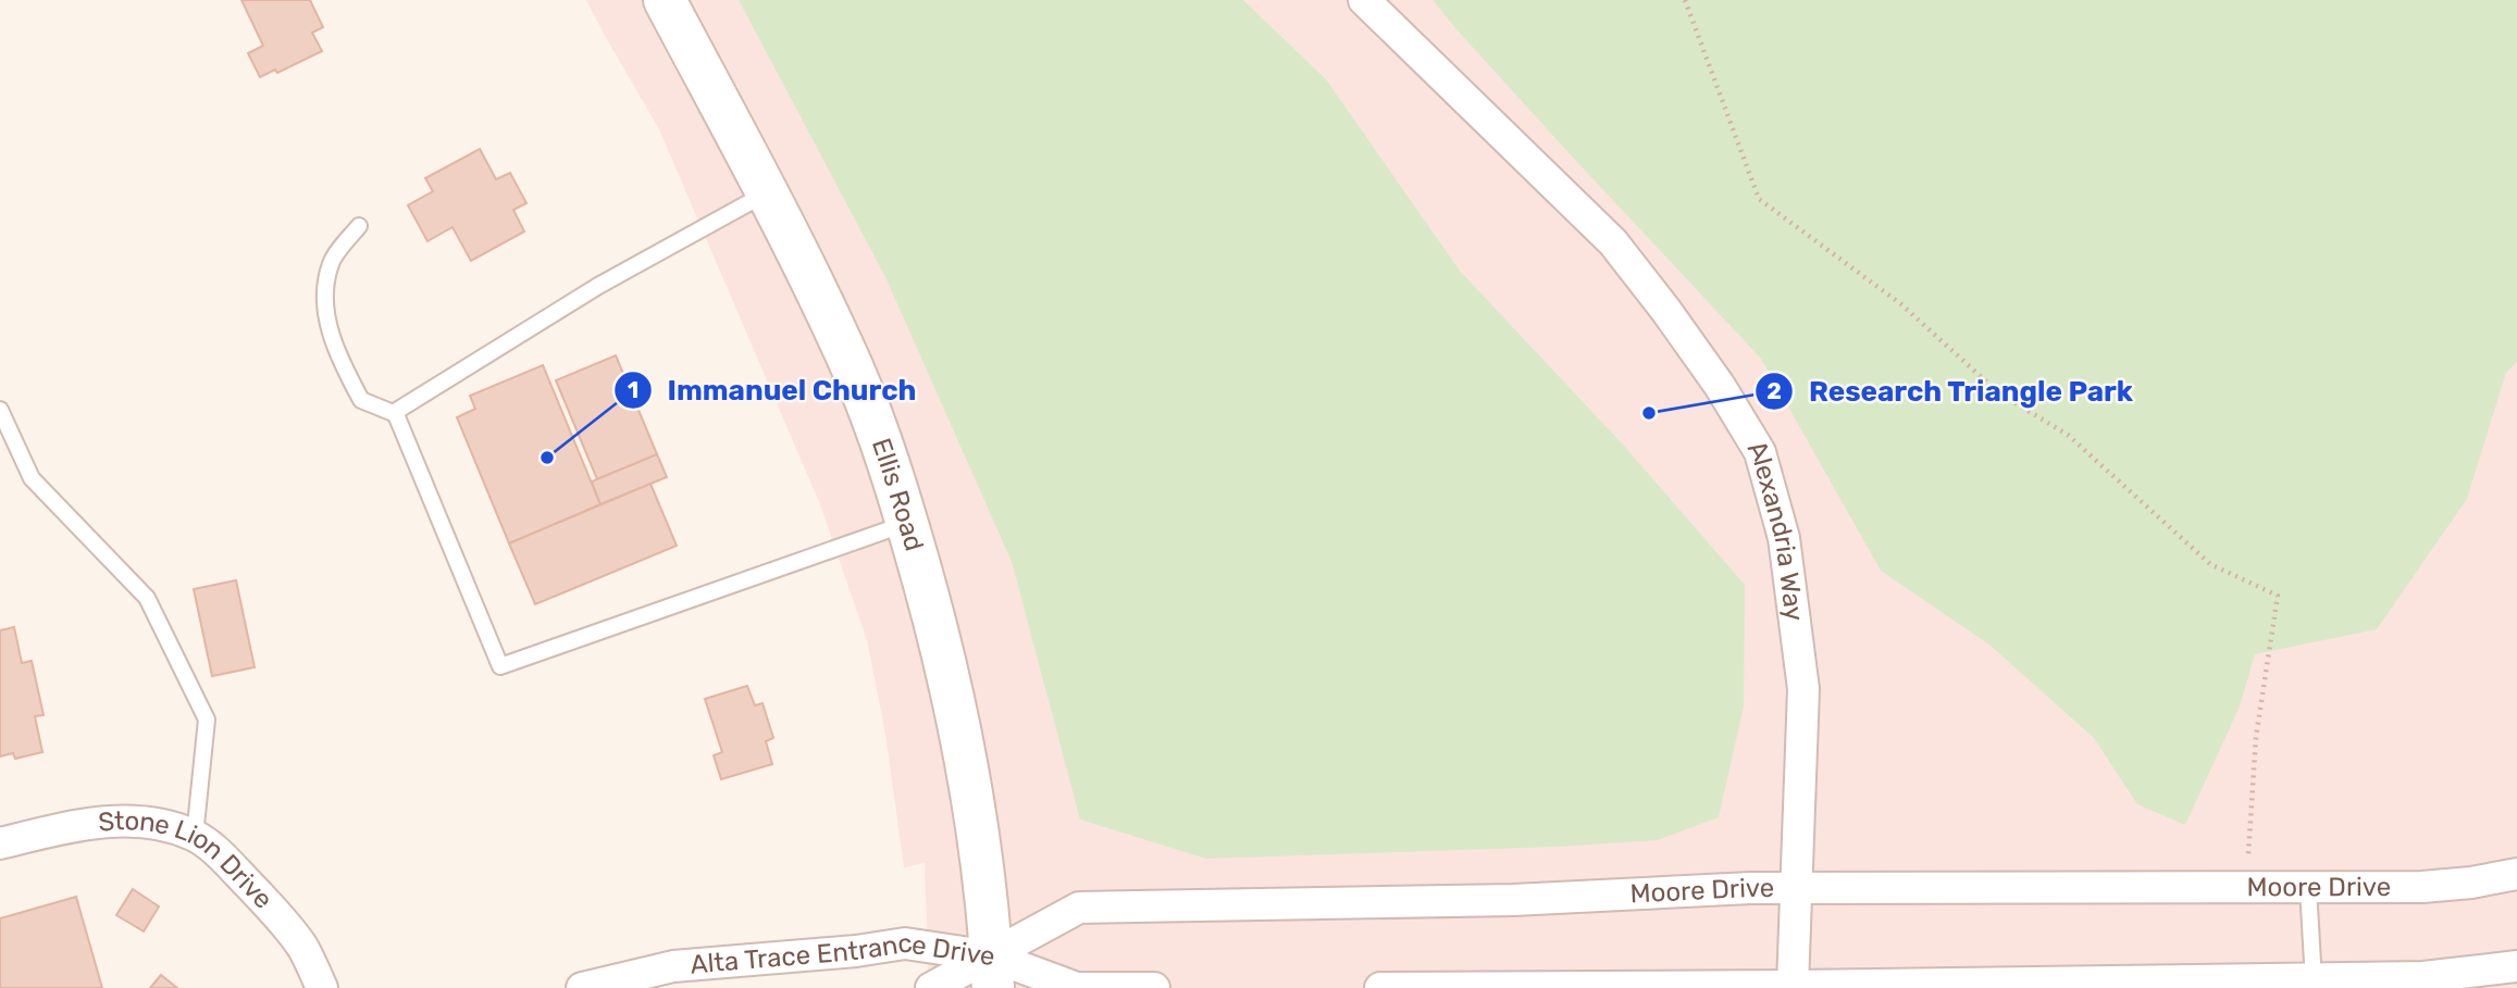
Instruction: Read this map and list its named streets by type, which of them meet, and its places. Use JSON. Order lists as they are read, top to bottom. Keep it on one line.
{"streets":{"main road":["Ellis Road"],"street":["Alexandria Way","Stone Lion Drive","Moore Drive","Alta Trace Entrance Drive"]},"crossings":[["Ellis Road","Moore Drive"],["Ellis Road","Alta Trace Entrance Drive"],["Alexandria Way","Moore Drive"],["Moore Drive","Alta Trace Entrance Drive"]],"places":["Research Triangle Park","Immanuel Church"]}
